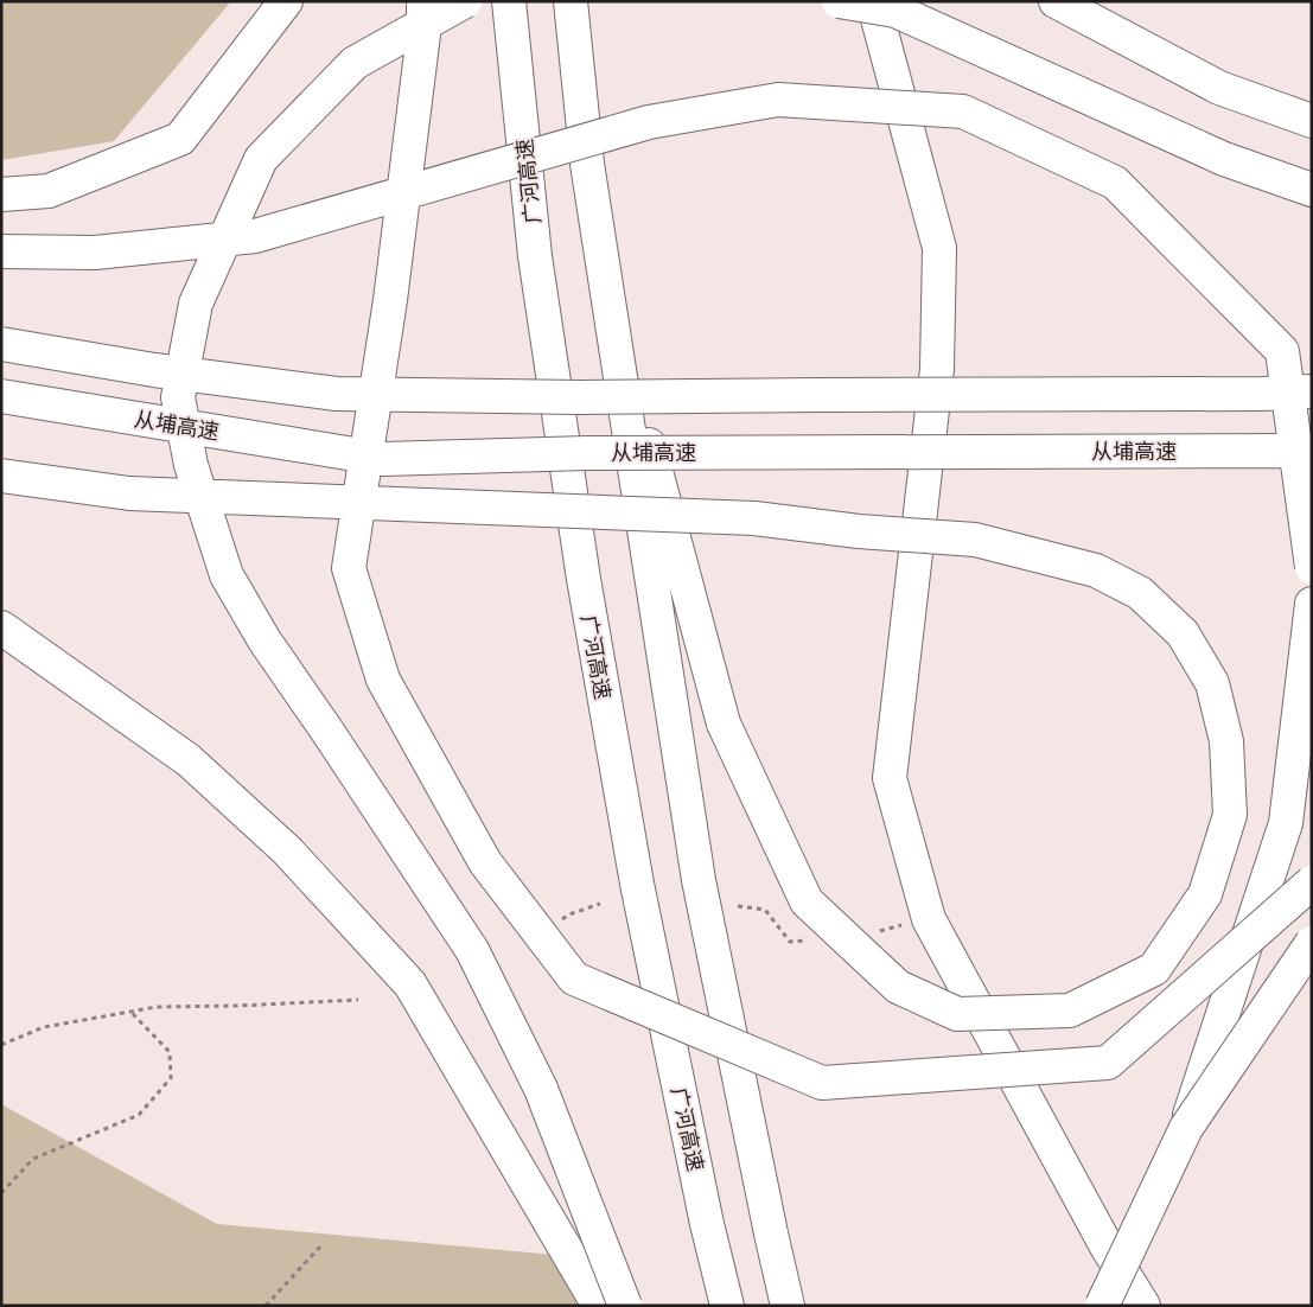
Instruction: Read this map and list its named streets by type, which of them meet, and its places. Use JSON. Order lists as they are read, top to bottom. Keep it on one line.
{"streets":{"main road":["广河高速","从埔高速"]}}
